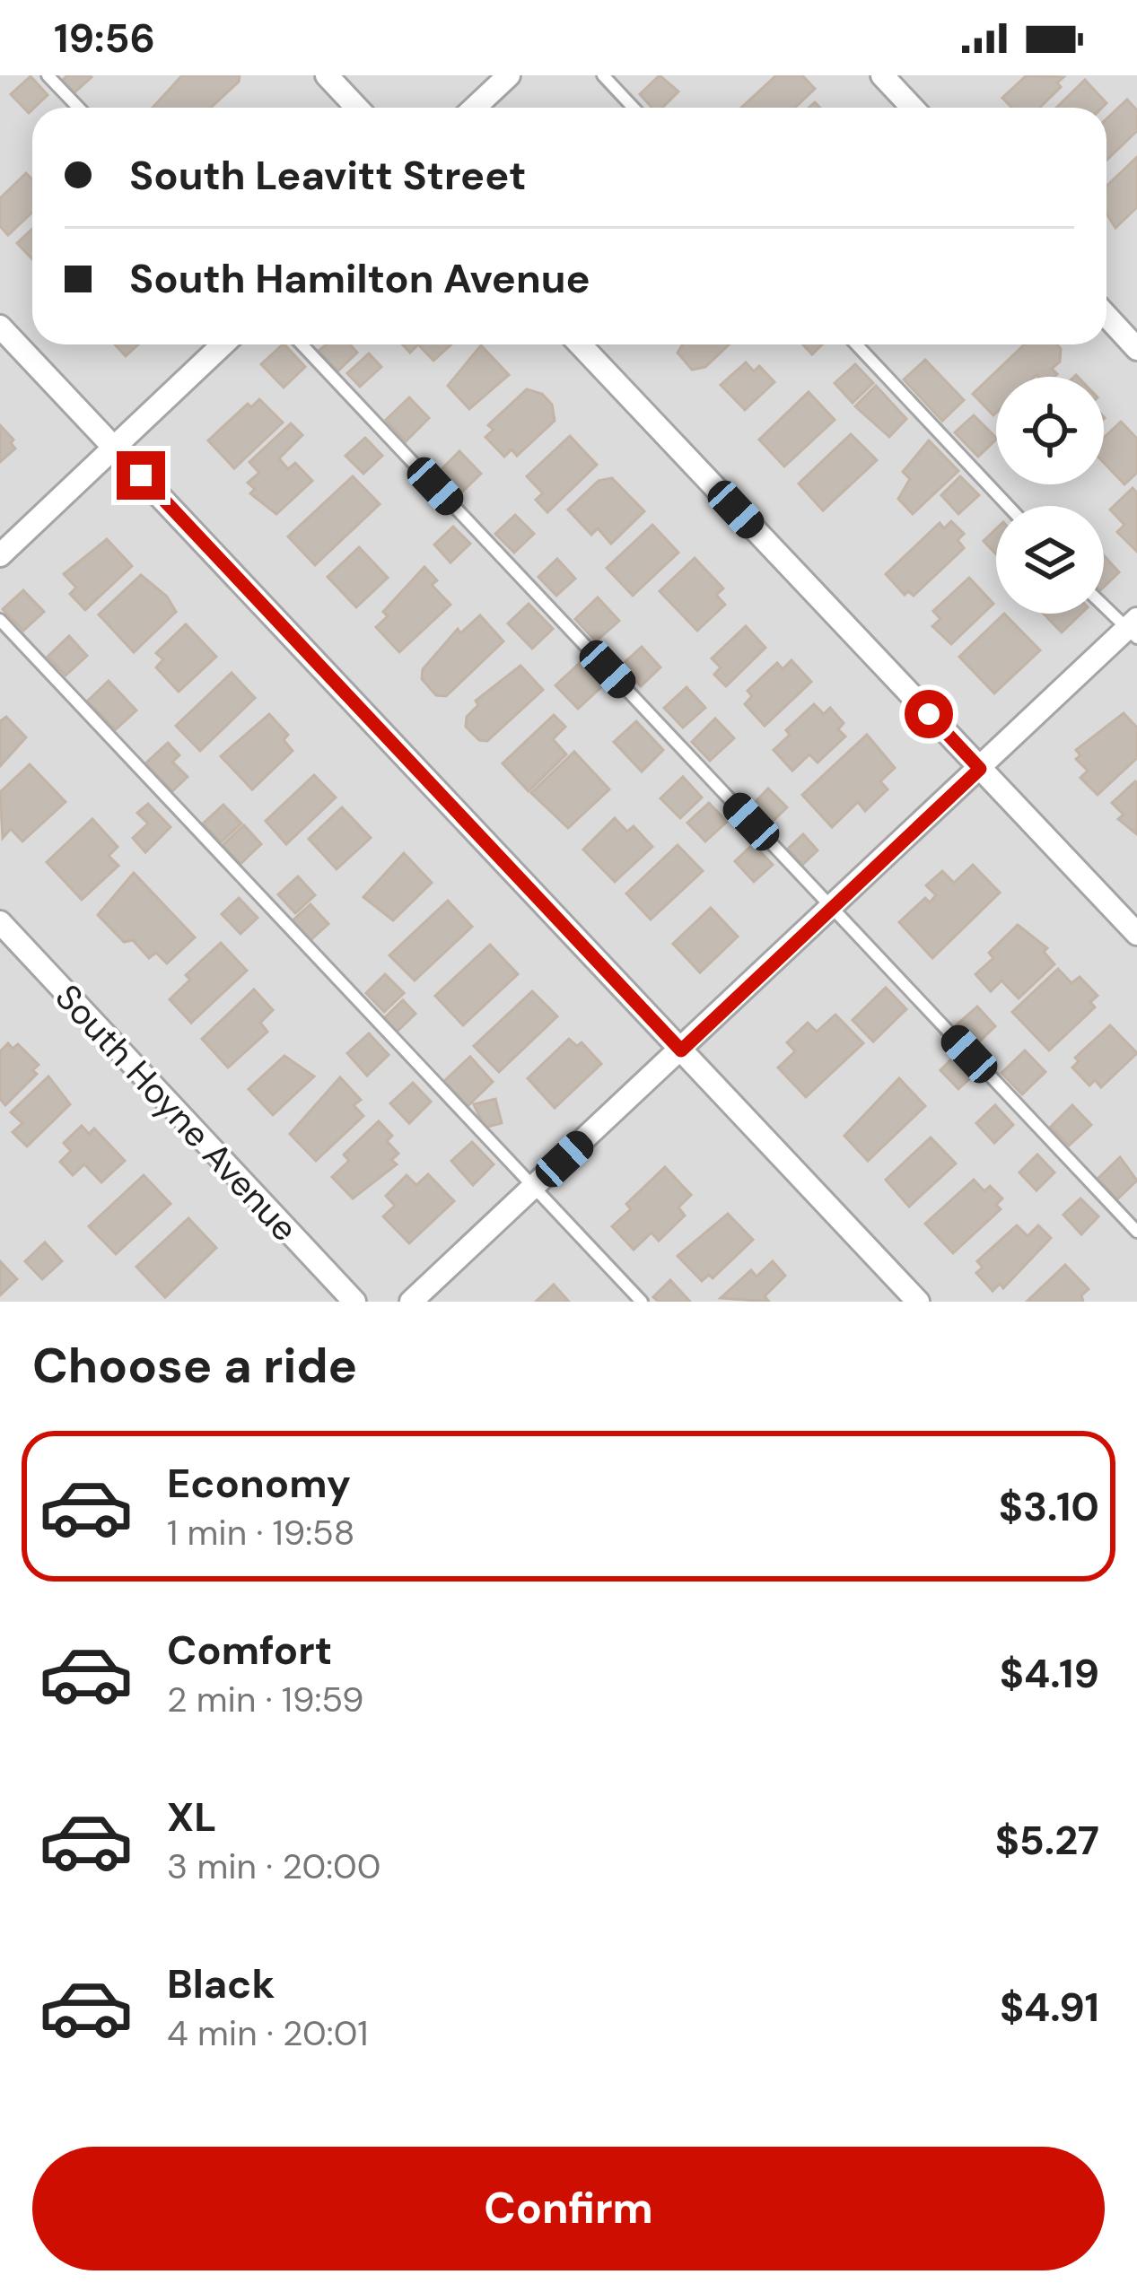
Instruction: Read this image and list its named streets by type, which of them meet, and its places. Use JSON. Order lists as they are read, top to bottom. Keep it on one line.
{"streets":{"street":["South Hoyne Avenue"]},"page":{"status":"19:56","banner":["South Leavitt Street","South Hamilton Avenue"],"heading":"Choose a ride","list":[{"name":"Economy","note":"1 min · 19:58","value":"$3.10"},{"name":"Comfort","note":"2 min · 19:59","value":"$4.19"},{"name":"XL","note":"3 min · 20:00","value":"$5.27"},{"name":"Black","note":"4 min · 20:01","value":"$4.91"}],"buttons":"Confirm"}}
